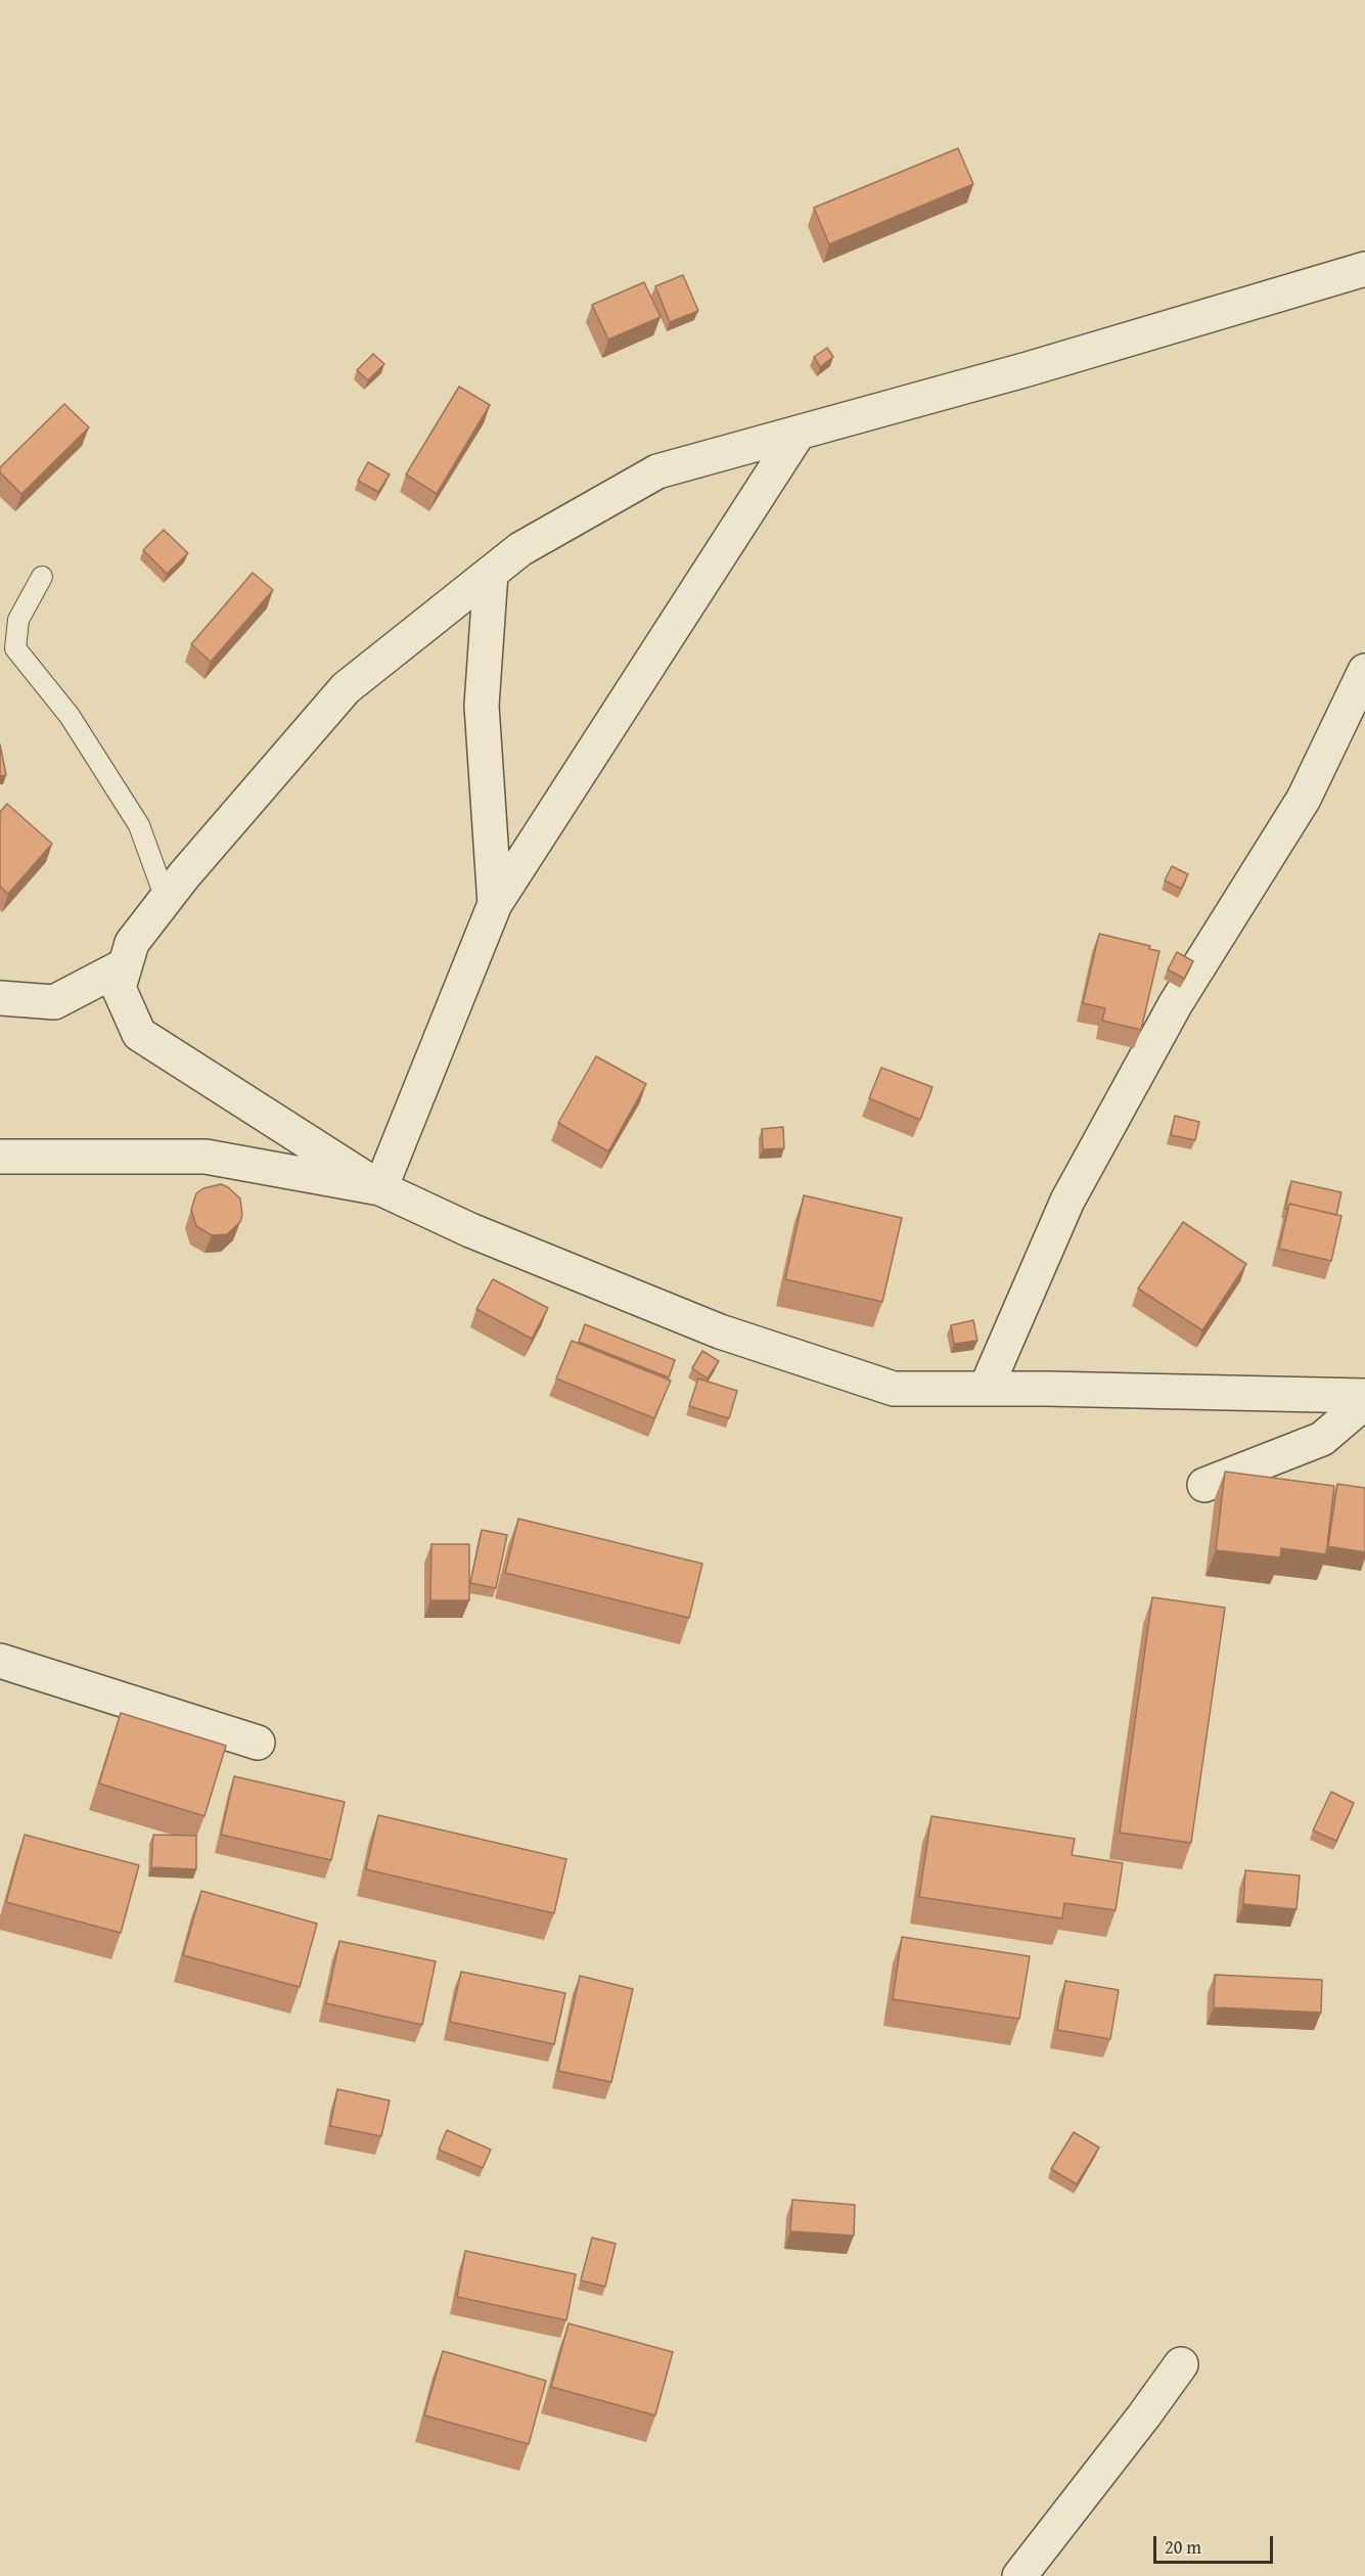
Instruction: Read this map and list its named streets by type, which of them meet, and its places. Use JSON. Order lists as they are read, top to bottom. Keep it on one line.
{"scale_bar":"20 m"}
